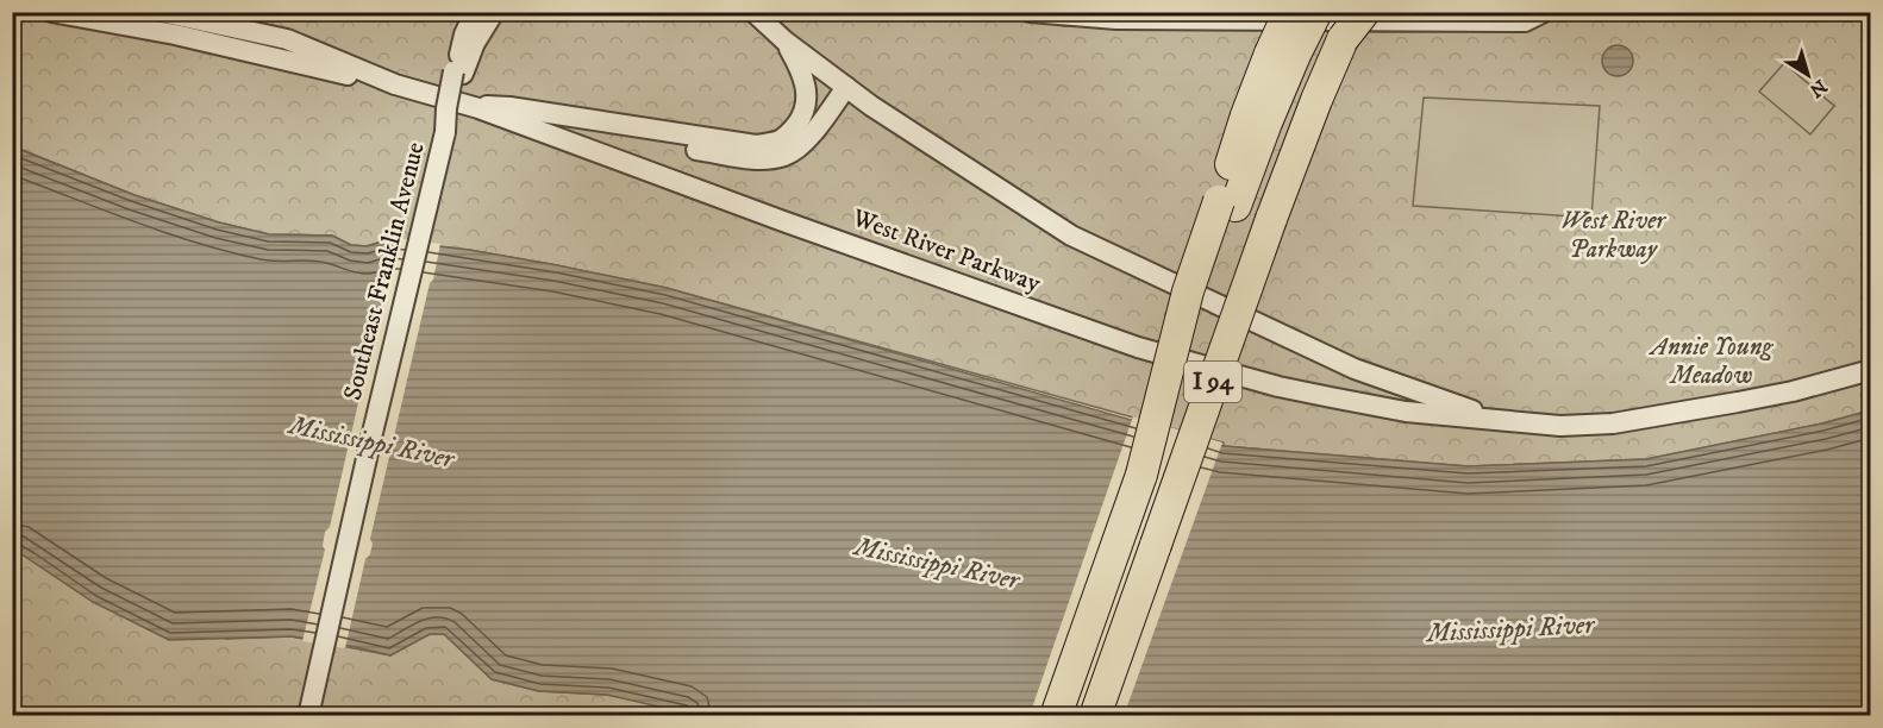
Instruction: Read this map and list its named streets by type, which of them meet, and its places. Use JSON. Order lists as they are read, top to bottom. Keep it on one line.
{"streets":{"highway":["I 94"],"street":["West River Parkway","Southeast Franklin Avenue"]},"water":["Mississippi River"],"parks":["West River Parkway","Annie Young Meadow"],"north":"bottom right"}
